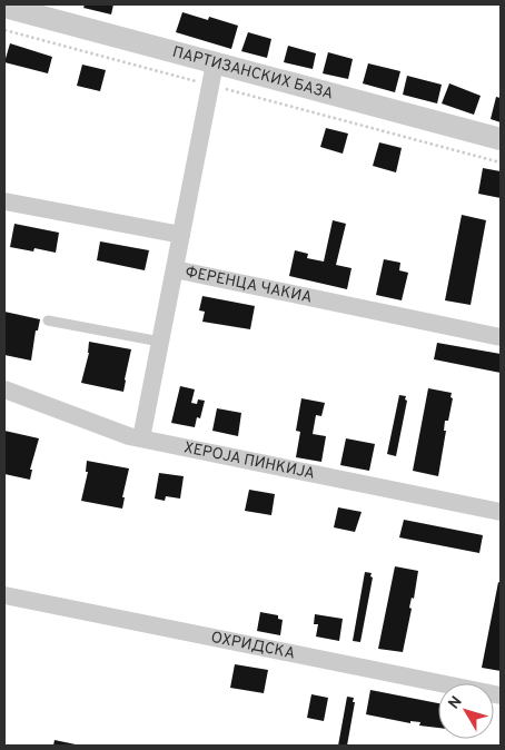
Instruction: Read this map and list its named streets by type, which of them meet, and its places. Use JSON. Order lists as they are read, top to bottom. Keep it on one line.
{"streets":{"street":["ПАРТИЗАНСКИХ БАЗА","ФЕРЕНЦА ЧАКИА","ХЕРОЈА ПИНКИЈА","ОХРИДСКА"]},"crossings":[["ПАРТИЗАНСКИХ БАЗА","ФЕРЕНЦА ЧАКИА"]],"north":"top left"}
